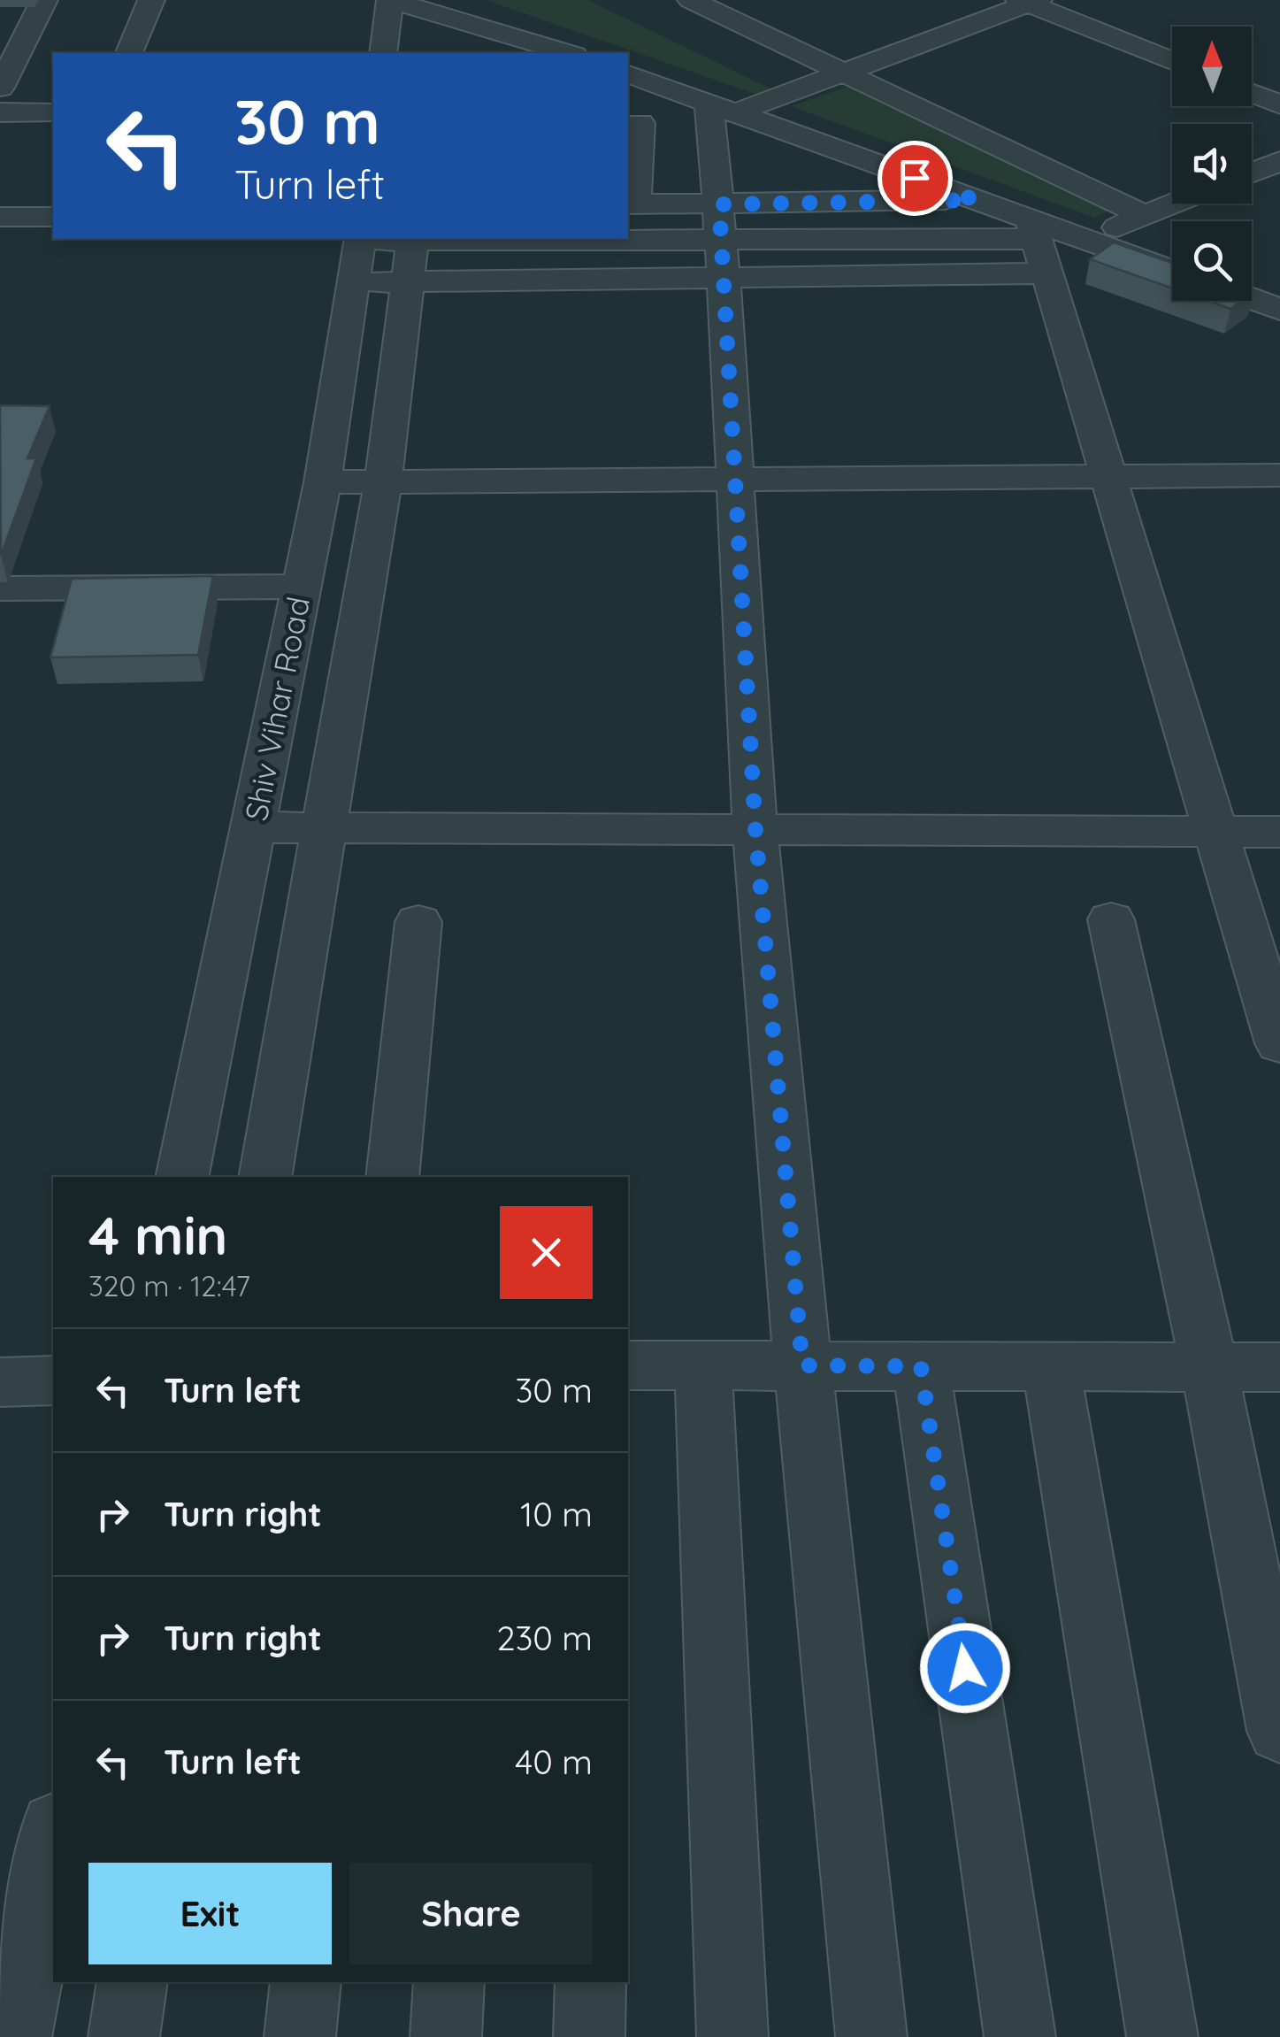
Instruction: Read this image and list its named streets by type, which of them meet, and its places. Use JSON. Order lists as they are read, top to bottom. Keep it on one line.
{"streets":{"street":["Shiv Vihar Road"]},"north":"top","page":{"turn":["30 m","Turn left"],"heading":["4 min","320 m · 12:47"],"list":[{"name":"Turn left","value":"30 m"},{"name":"Turn right","value":"10 m"},{"name":"Turn right","value":"230 m"},{"name":"Turn left","value":"40 m"}],"buttons":["Exit","Share"]}}
